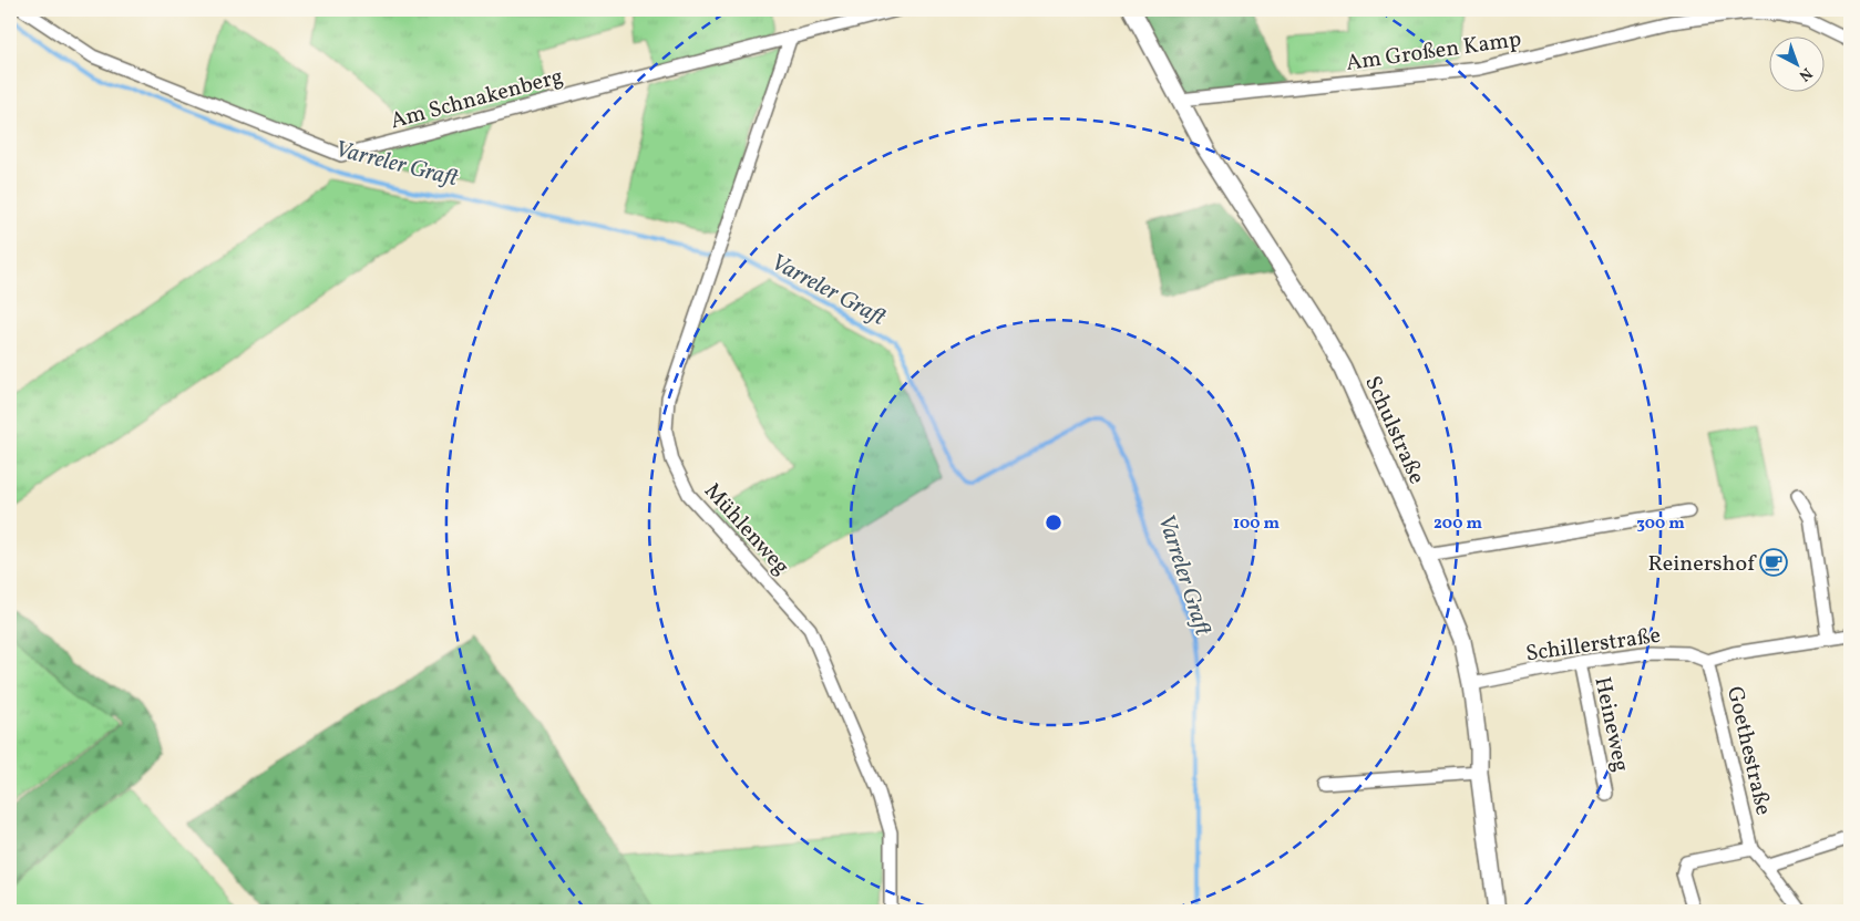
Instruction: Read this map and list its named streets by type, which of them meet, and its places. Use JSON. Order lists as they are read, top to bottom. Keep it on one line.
{"streets":{"street":["Am Großen Kamp","Am Schnakenberg","Schulstraße","Mühlenweg","Schillerstraße","Heineweg","Goethestraße"]},"crossings":[["Am Großen Kamp","Schulstraße"],["Am Schnakenberg","Mühlenweg"],["Schulstraße","Schillerstraße"],["Schillerstraße","Heineweg"],["Schillerstraße","Goethestraße"]],"water":["Varreler Graft"],"places":{"cafe":["Reinershof"]},"north":"bottom right","rings":["100 m","200 m","300 m"]}
